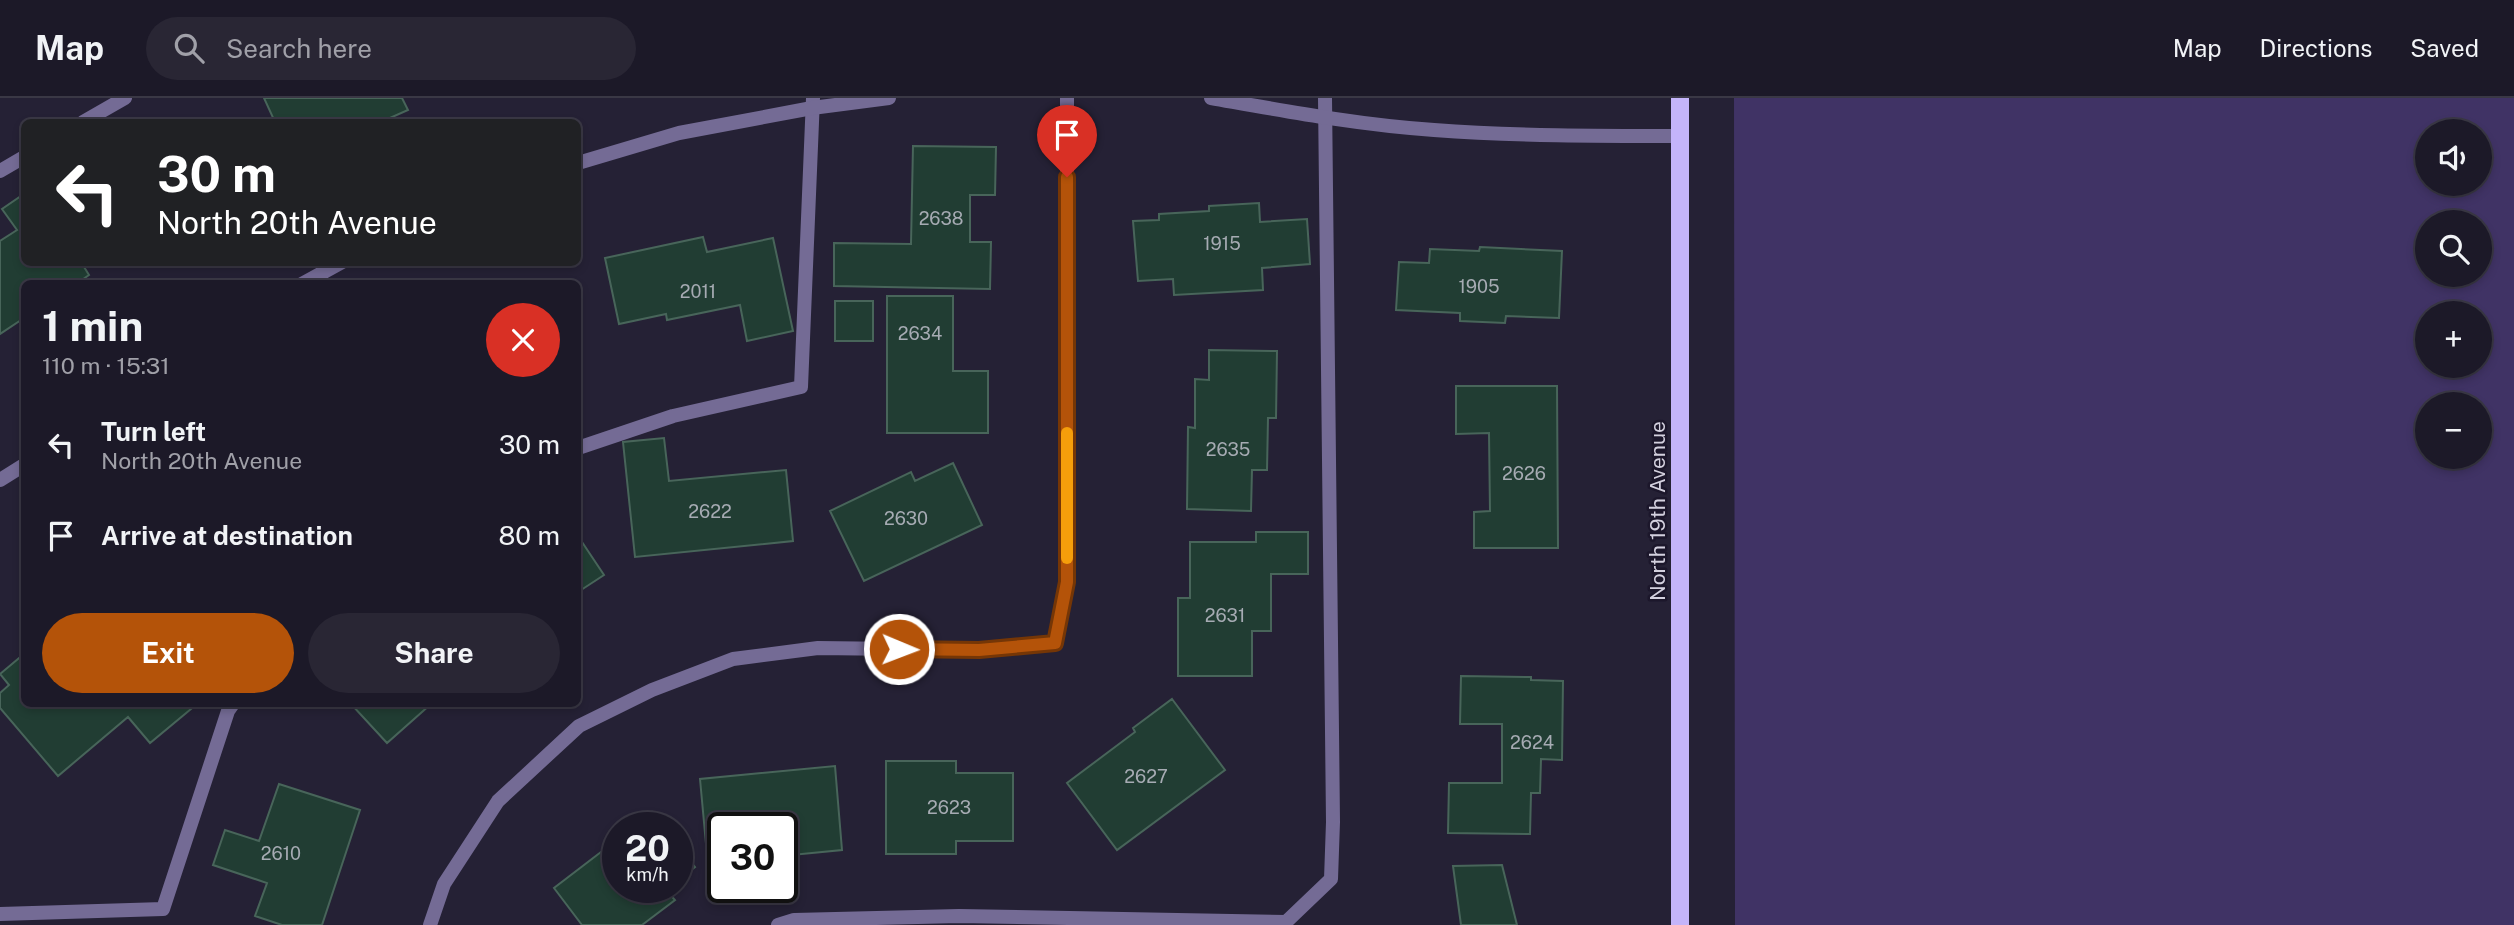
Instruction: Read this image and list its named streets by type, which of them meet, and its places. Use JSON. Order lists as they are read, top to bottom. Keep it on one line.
{"streets":{"main road":["North 19th Avenue"]},"house_numbers":["2638","1915","1905","2011","2634","2635","2626","2622","2630","2631","2624","2627","2623","2610"],"page":{"header":"Map","search":"Search here","nav":["Map","Directions","Saved"],"map_buttons":["+","−"],"turn":["30 m","North 20th Avenue"],"heading":["1 min","110 m · 15:31"],"list":[{"name":"Turn left","note":"North 20th Avenue","value":"30 m"},{"name":"Arrive at destination","value":"80 m"}],"buttons":["Exit","Share"],"speed":"20 km/h","limit":"30"}}
